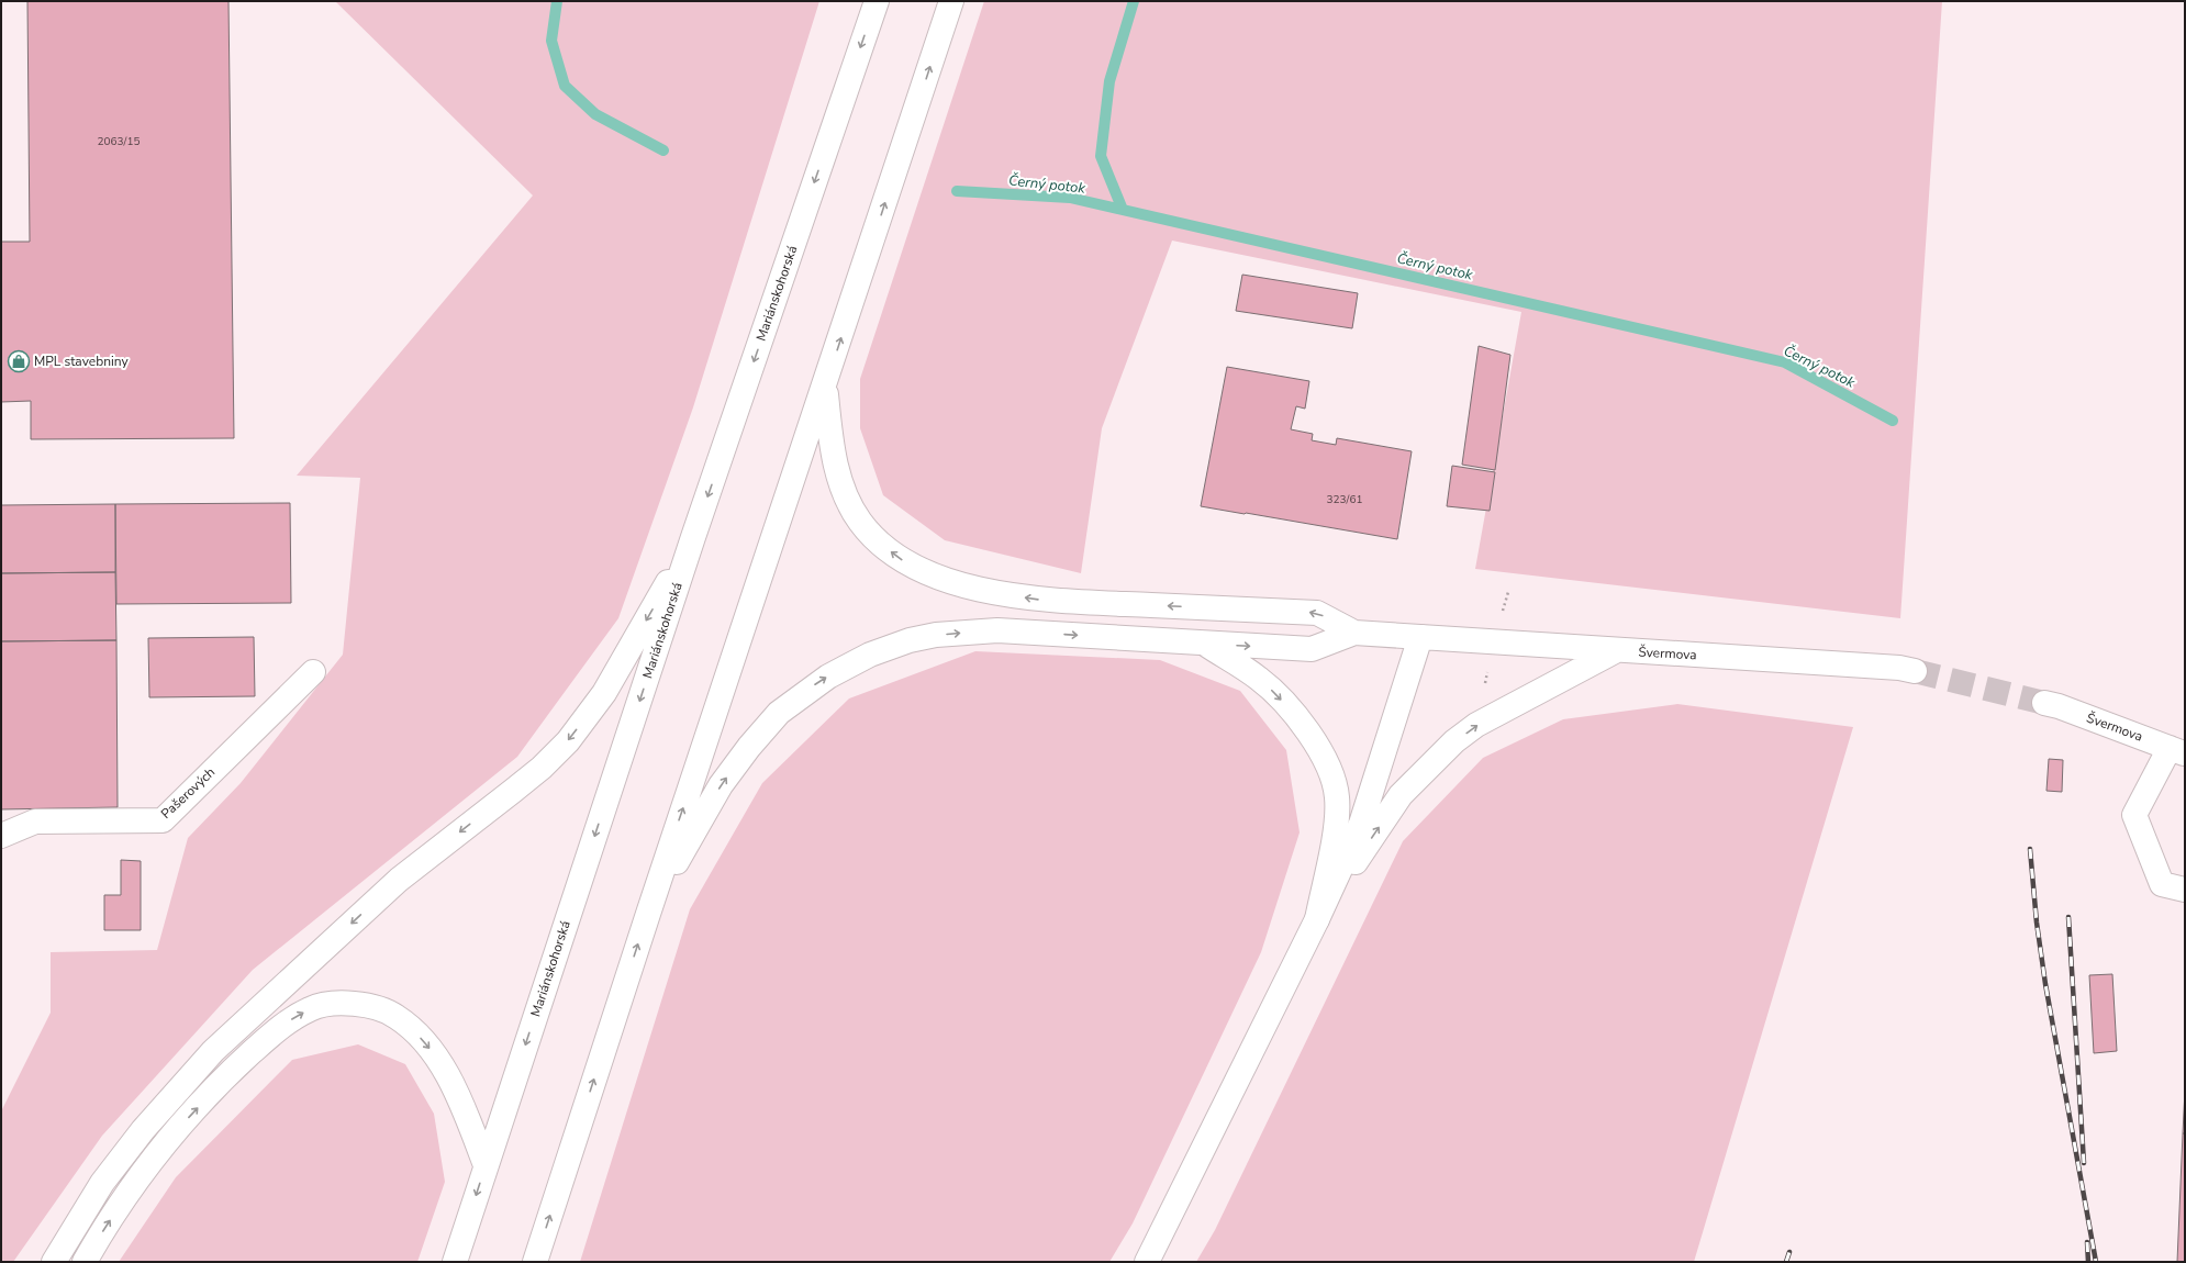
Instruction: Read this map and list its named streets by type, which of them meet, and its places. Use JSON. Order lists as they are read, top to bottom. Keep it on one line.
{"streets":{"main road":["Mariánskohorská","Švermova","Pašerových"]},"water":["Černý potok"],"places":{"shop":["MPL stavebniny"]},"house_numbers":["2063/15","323/61"]}
